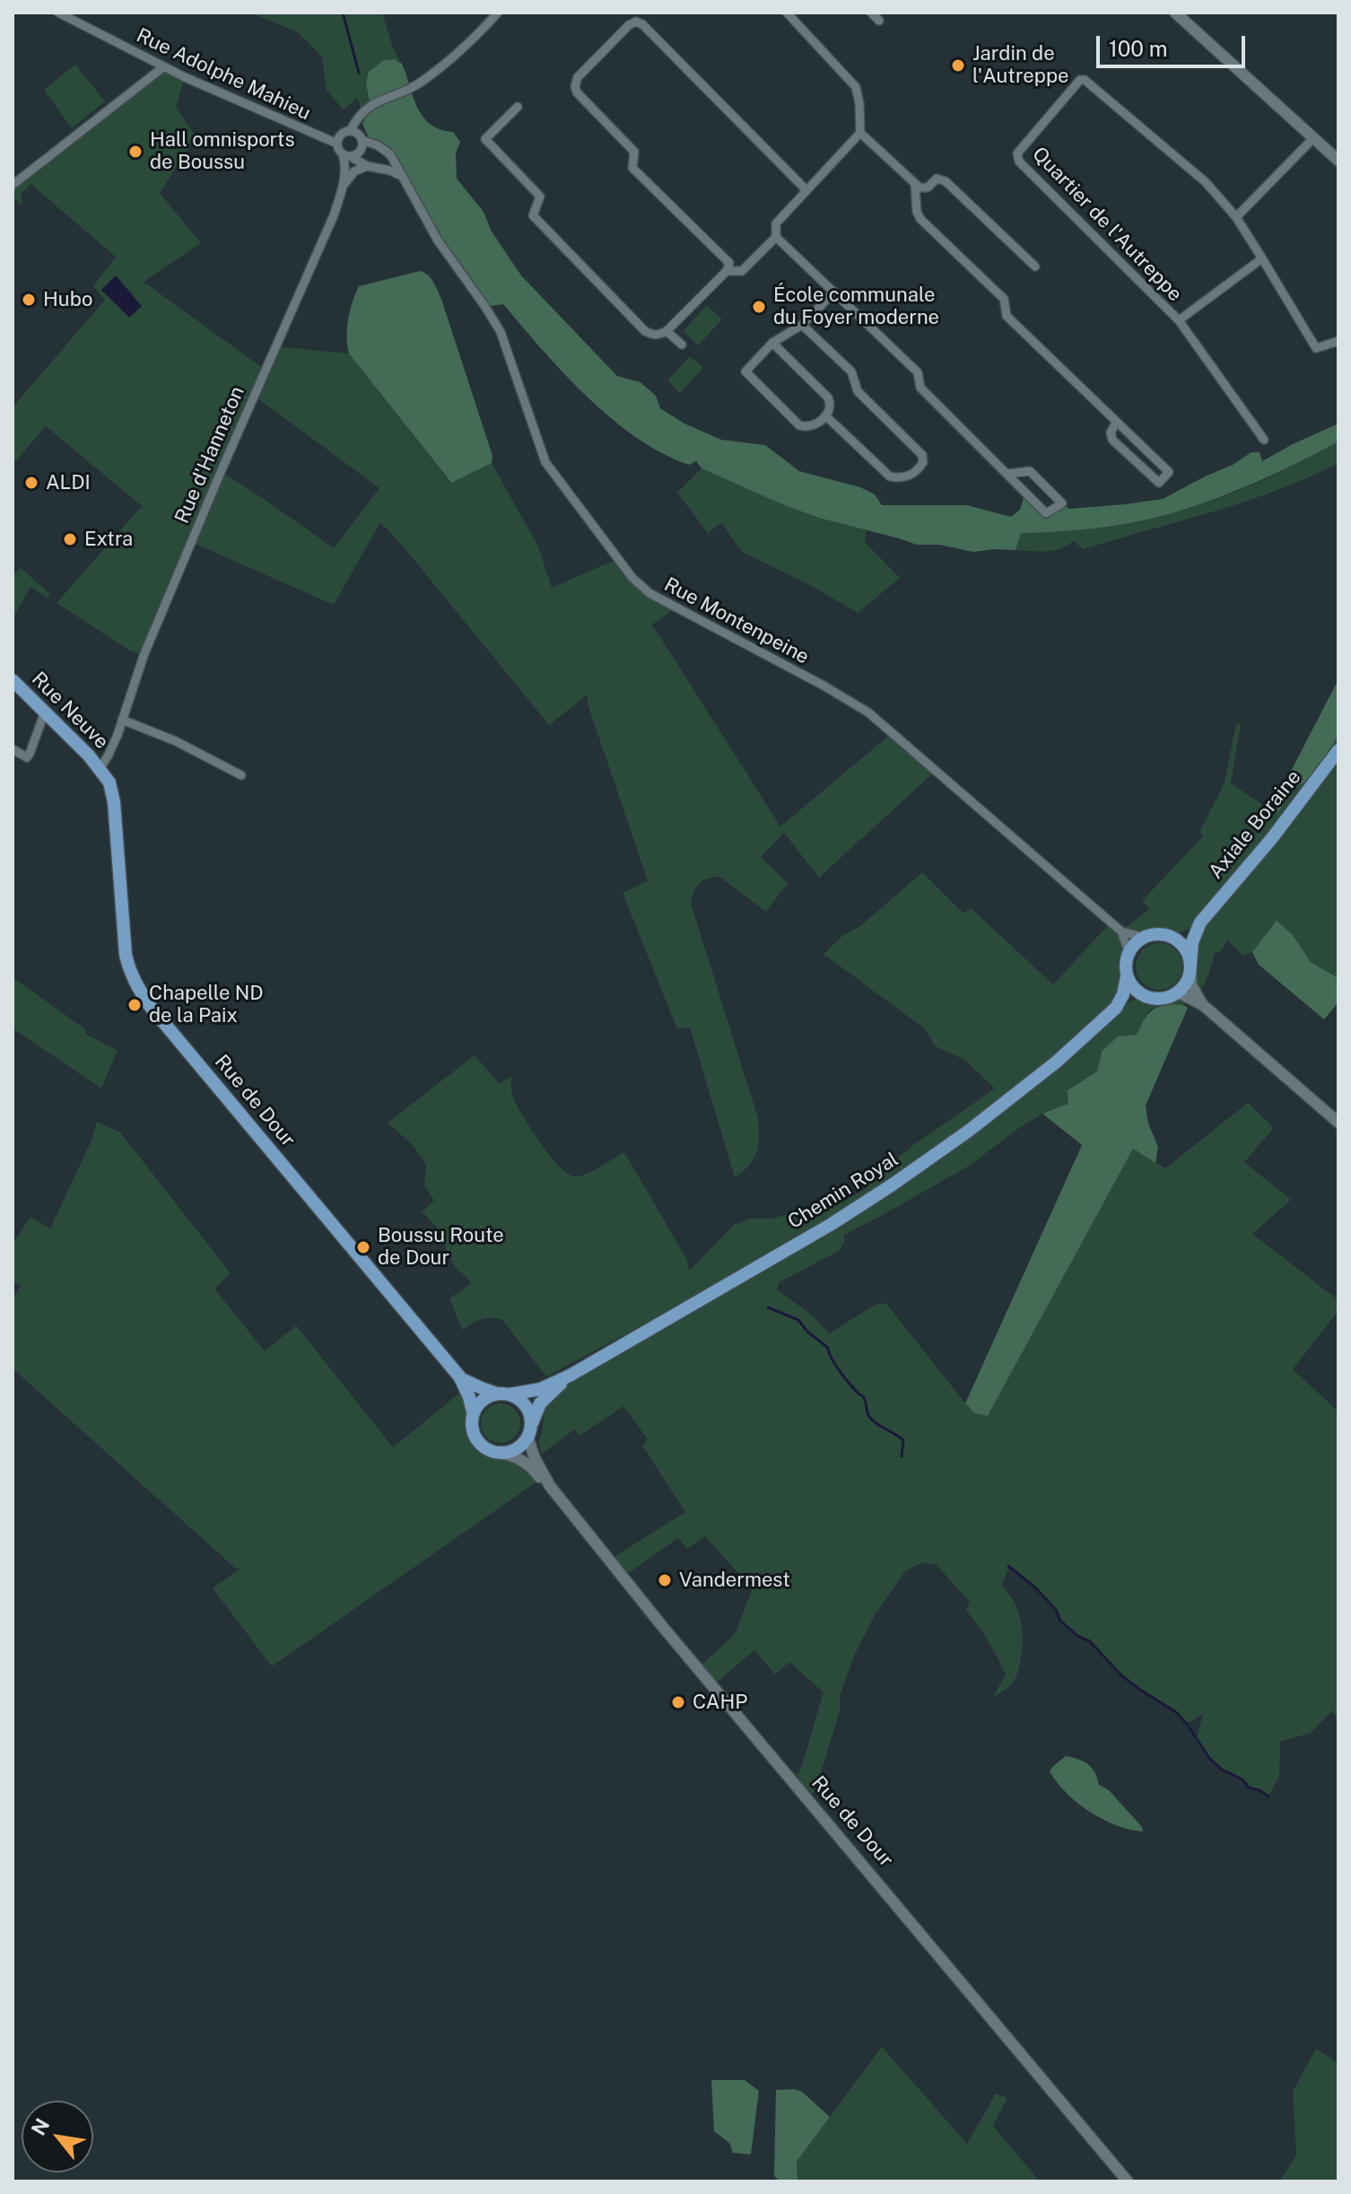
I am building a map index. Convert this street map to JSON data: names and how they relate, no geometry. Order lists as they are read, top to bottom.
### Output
{
  "streets": {
    "main road": [
      "Rue Neuve",
      "Axiale Boraine",
      "Rue de Dour",
      "Chemin Royal"
    ],
    "street": [
      "Rue Adolphe Mahieu",
      "Quartier de l'Autreppe",
      "Rue d'Hanneton",
      "Rue Montenpeine"
    ]
  },
  "crossings": [
    ["Rue Adolphe Mahieu", "Rue d'Hanneton"],
    ["Rue Adolphe Mahieu", "Rue Montenpeine"],
    ["Rue d'Hanneton", "Rue Montenpeine"],
    ["Rue d'Hanneton", "Rue Neuve"],
    ["Rue d'Hanneton", "Rue de Dour"],
    ["Rue Montenpeine", "Axiale Boraine"],
    ["Rue Montenpeine", "Chemin Royal"],
    ["Rue Neuve", "Rue de Dour"],
    ["Axiale Boraine", "Chemin Royal"],
    ["Rue de Dour", "Chemin Royal"]
  ],
  "places": [
    "Jardin de l'Autreppe",
    "Hall omnisports de Boussu",
    "Hubo",
    "École communale du Foyer moderne",
    "ALDI",
    "Extra",
    "Chapelle ND de la Paix",
    "Boussu Route de Dour",
    "Vandermest",
    "CAHP"
  ],
  "scale_bar": "100 m",
  "north": "top left"
}
